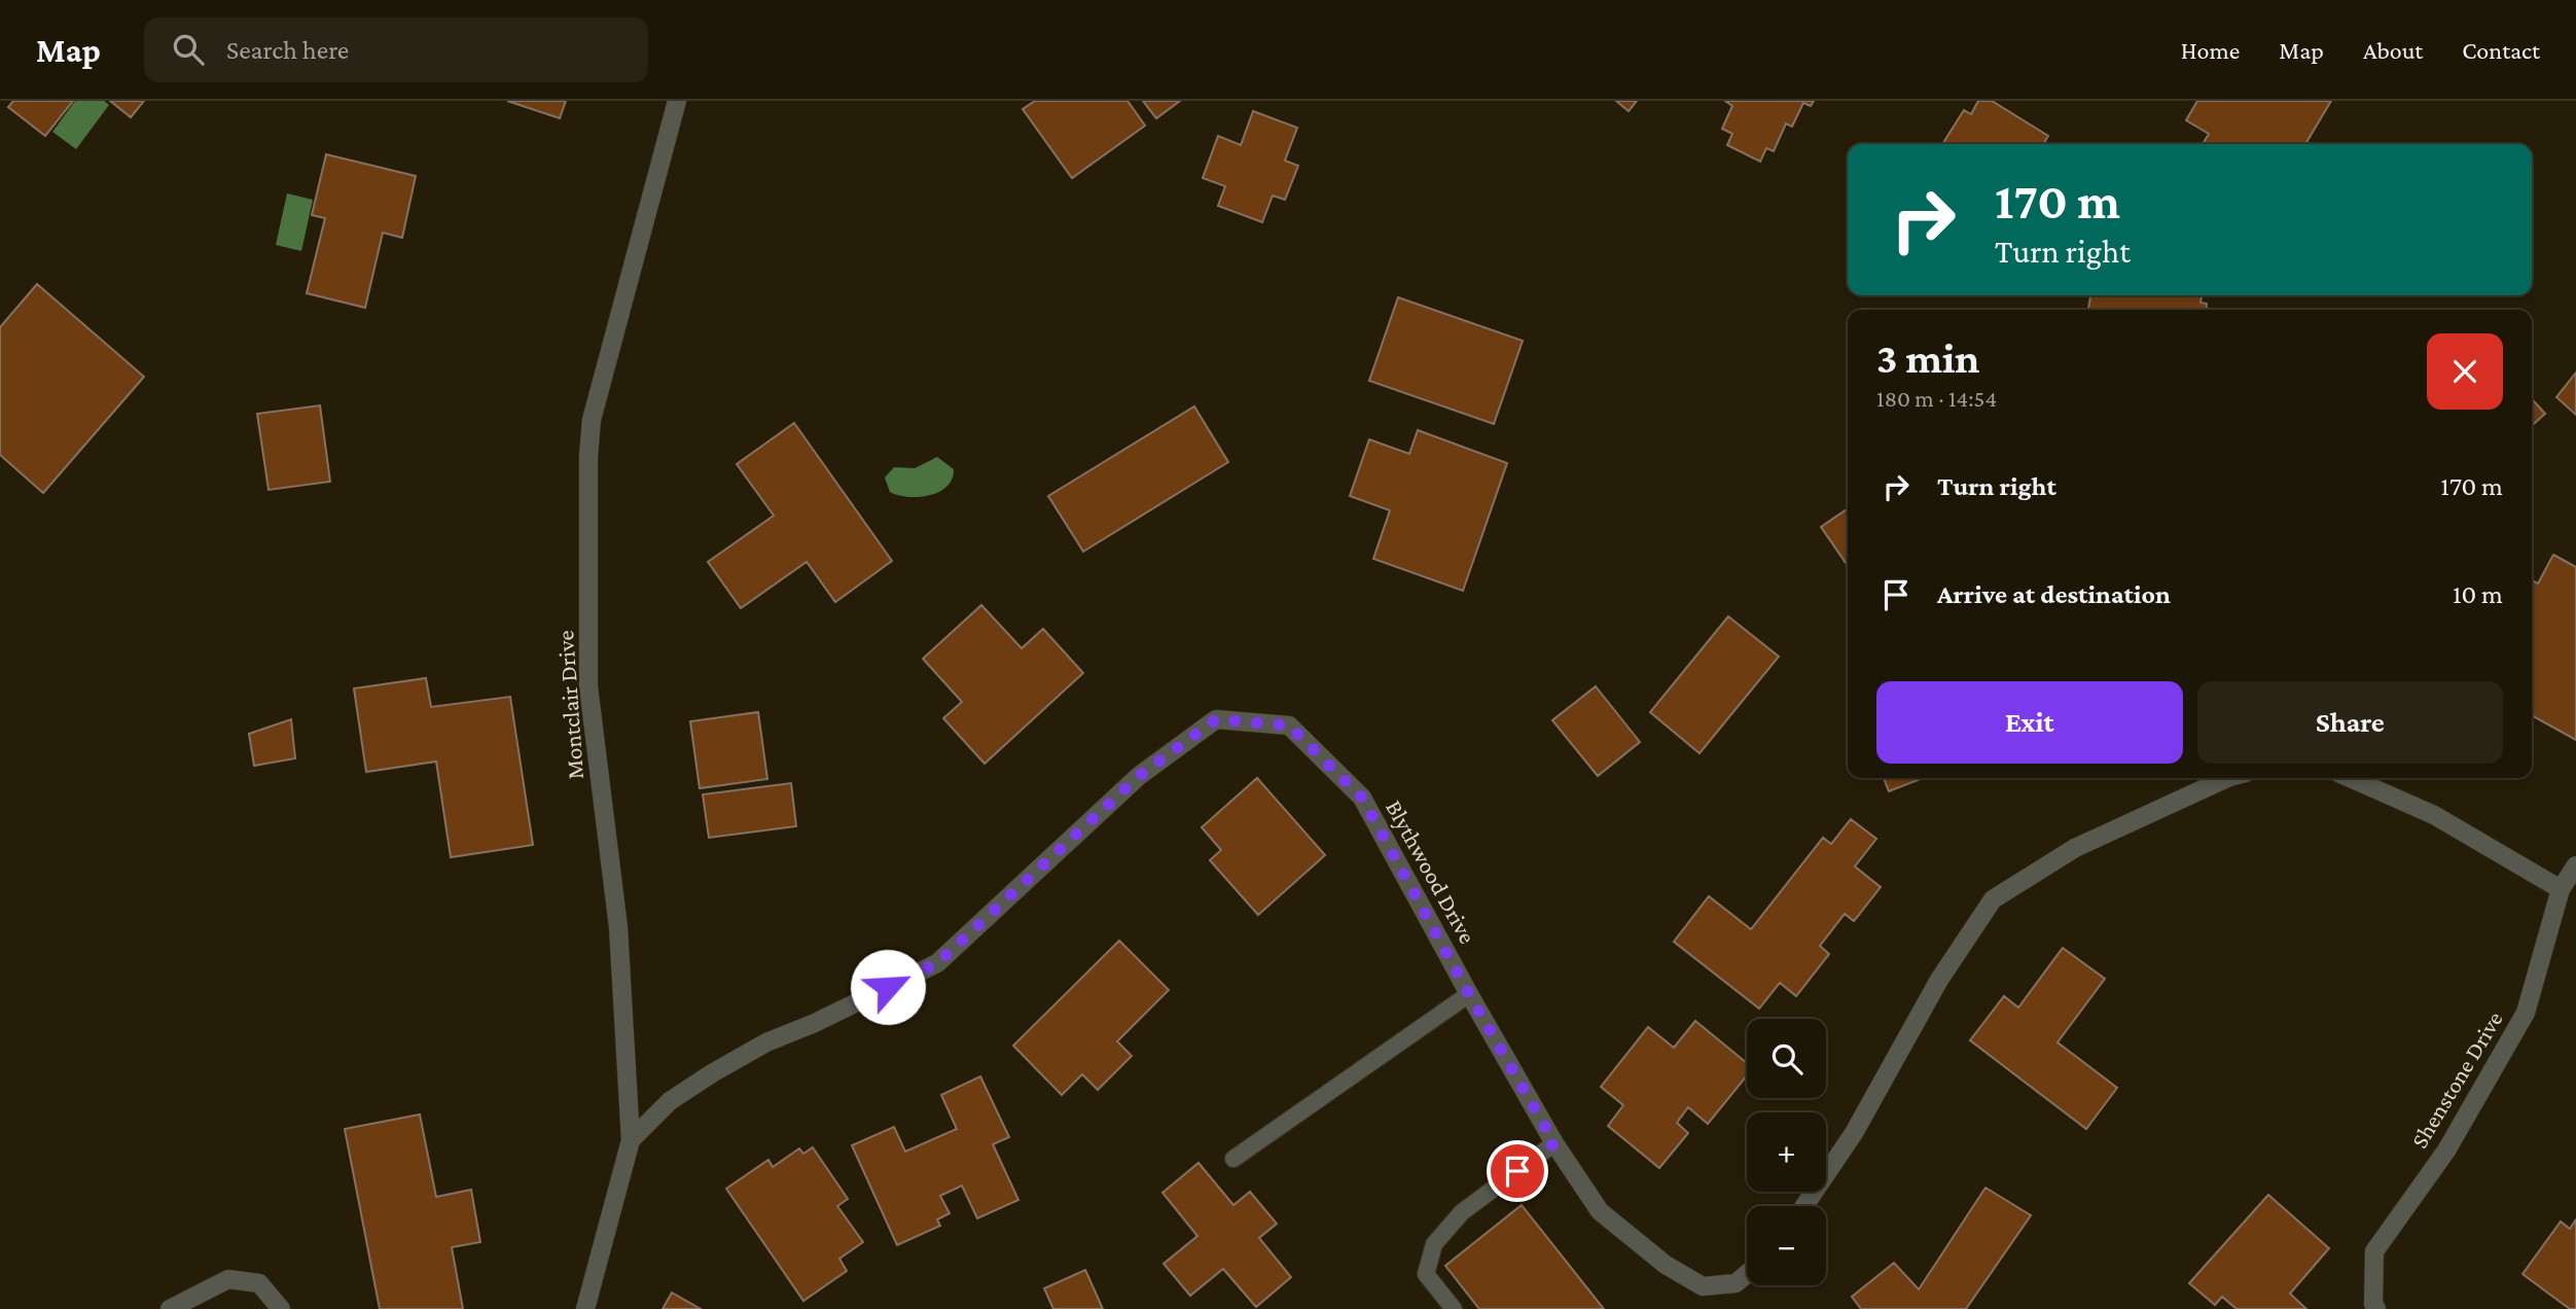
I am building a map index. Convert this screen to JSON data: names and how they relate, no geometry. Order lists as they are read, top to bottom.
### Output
{
  "streets": {
    "street": ["Montclair Drive", "Blythwood Drive", "Shenstone Drive"]
  },
  "crossings": [
    ["Montclair Drive", "Blythwood Drive"]
  ],
  "page": {
    "header": "Map",
    "search": "Search here",
    "nav": [
      "Home",
      "Map",
      "About",
      "Contact"
    ],
    "turn": ["170 m", "Turn right"],
    "heading": ["3 min", "180 m · 14:54"],
    "list": [
      {
        "name": "Turn right",
        "value": "170 m"
      },
      {
        "name": "Arrive at destination",
        "value": "10 m"
      }
    ],
    "buttons": ["Exit", "Share"],
    "map_buttons": ["+", "−"]
  }
}
